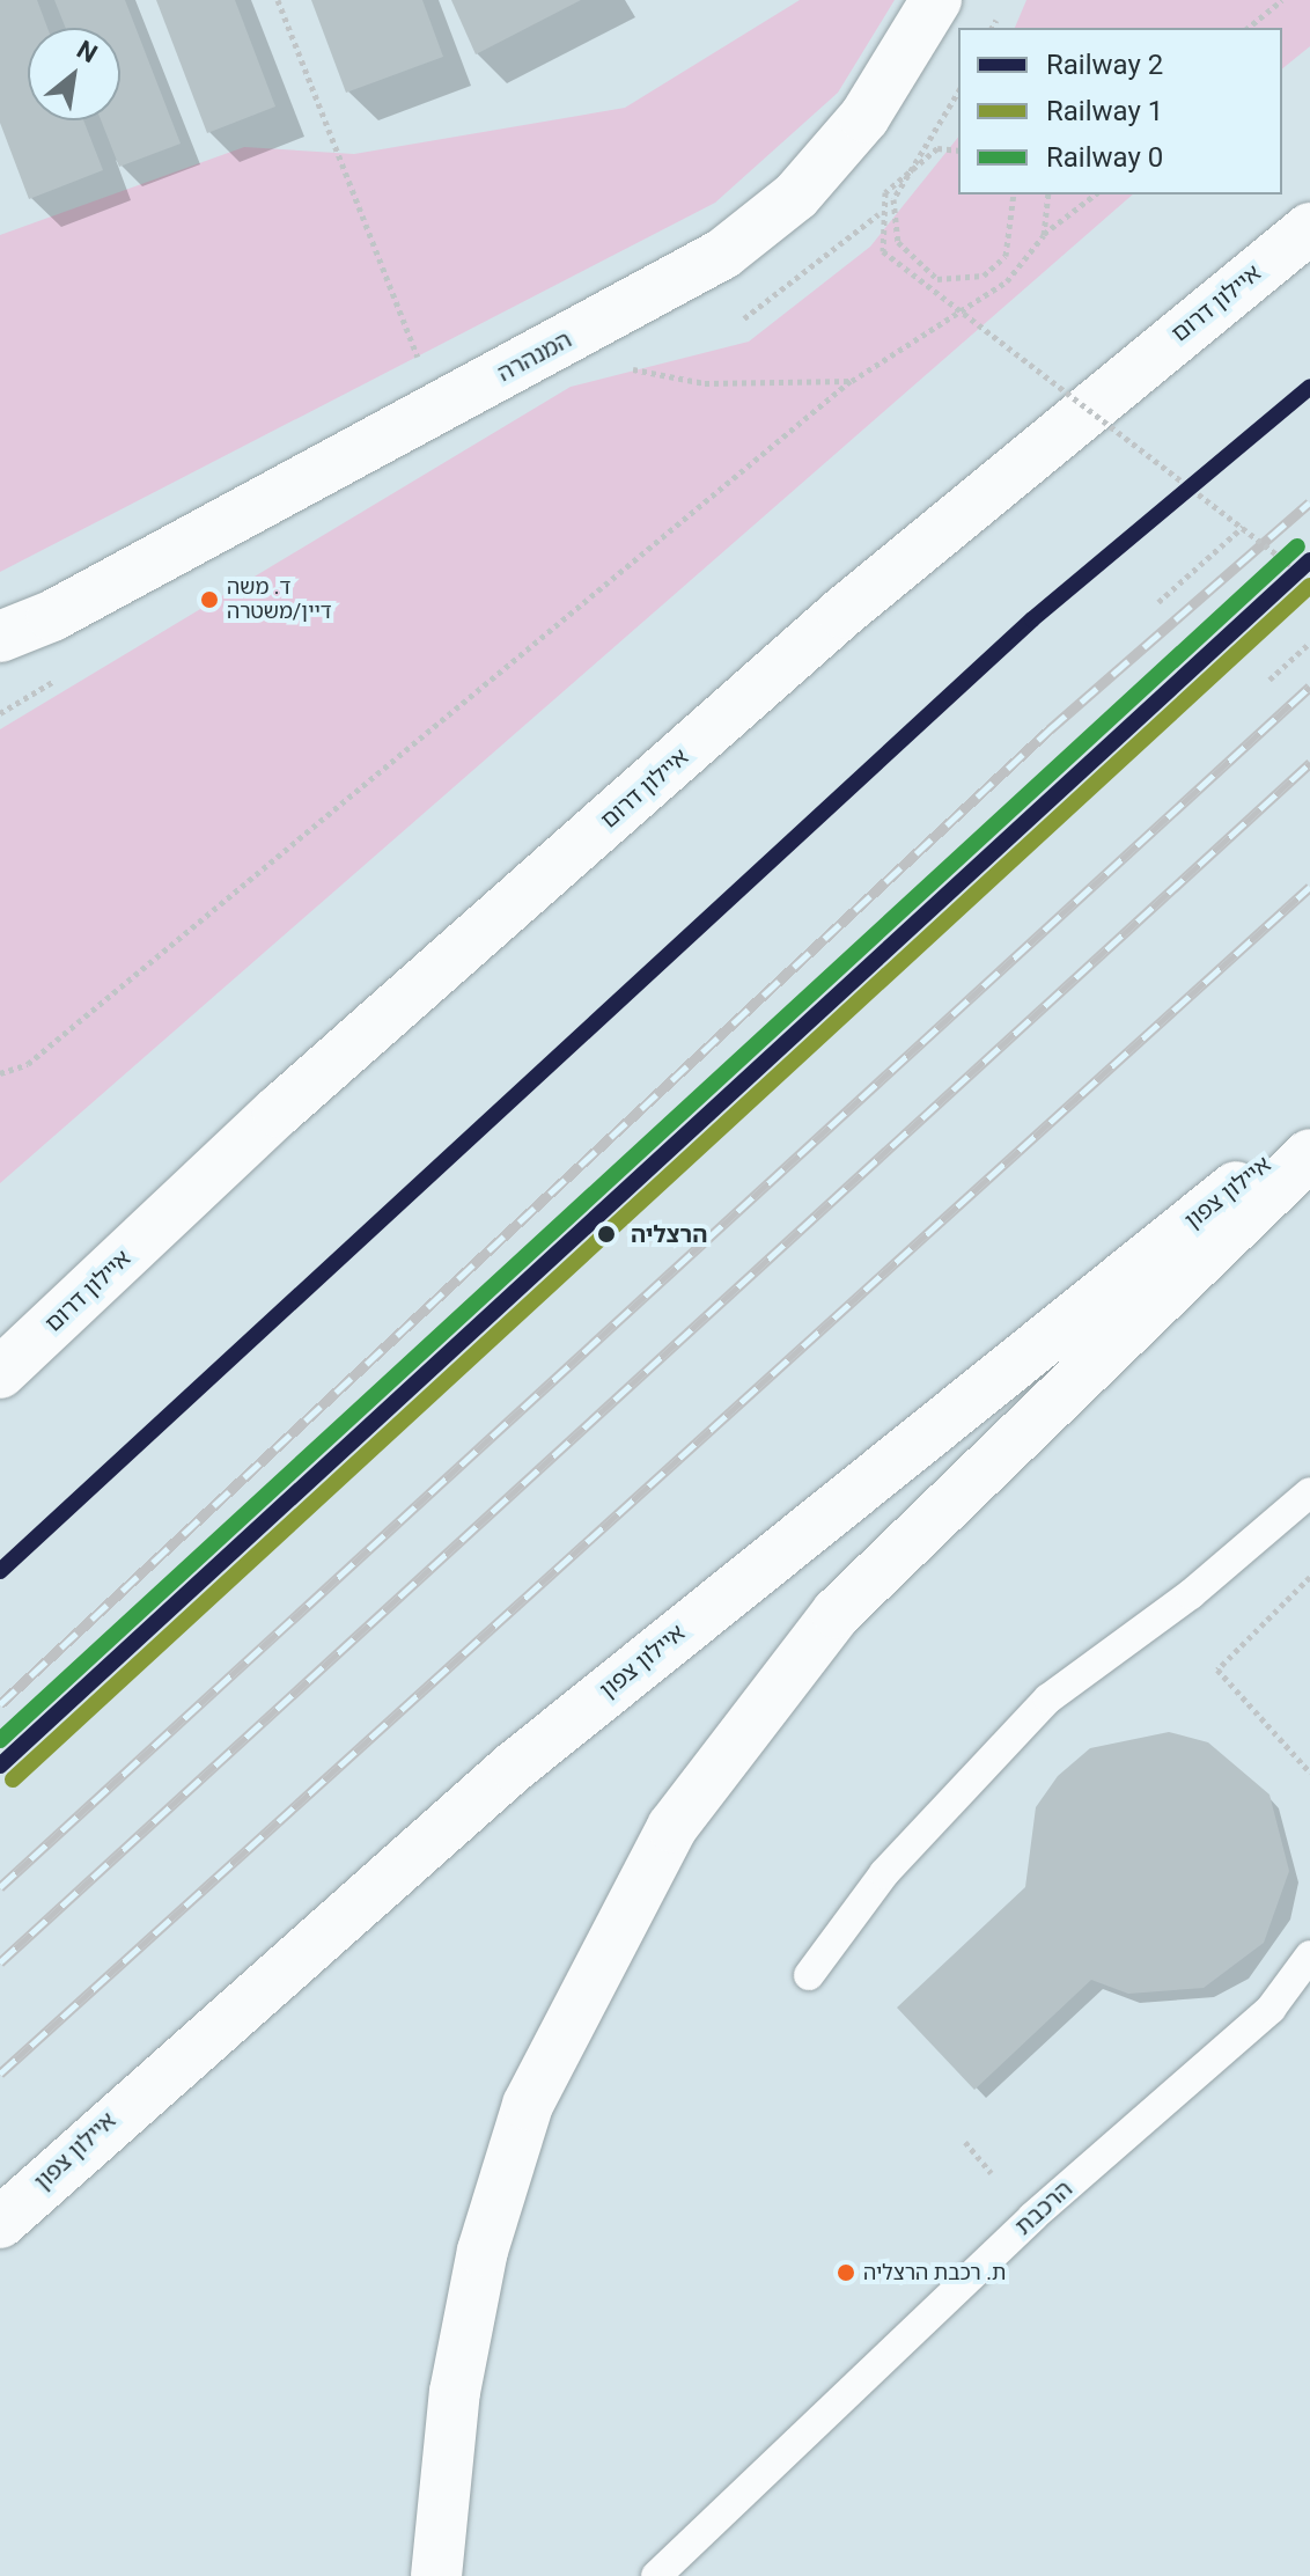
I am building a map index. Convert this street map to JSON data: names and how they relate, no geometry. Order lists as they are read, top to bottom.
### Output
{
  "streets": {
    "main road": ["איילון דרום", "המנהרה", "איילון צפון"],
    "lane": ["הרכבת"]
  },
  "places": ["ד. משה דיין/משטרה", "הרצליה", "ת. רכבת הרצליה"],
  "lines": ["rail line 2", "rail line 0", "rail line 1"],
  "legend": ["Railway 2", "Railway 1", "Railway 0"],
  "north": "top right"
}
